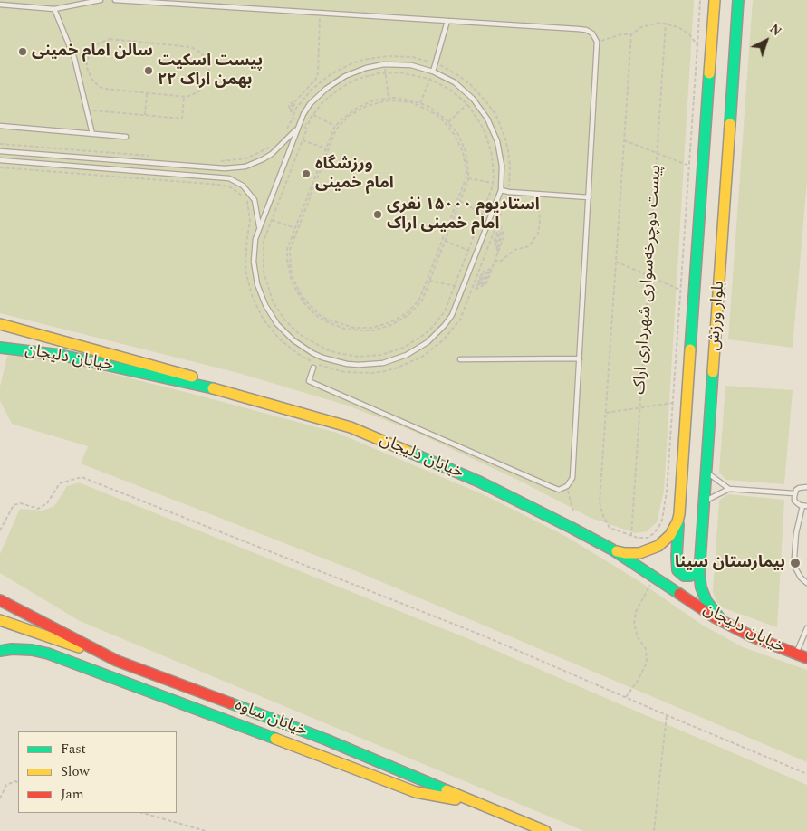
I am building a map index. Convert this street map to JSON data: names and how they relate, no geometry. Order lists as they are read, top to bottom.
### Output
{
  "streets": {
    "main road": ["بلوار ورزش", "خیابان دلیجان", "خیابان ساوه"],
    "path": ["پیست دوچرخه‌سواری شهرداری اراک"]
  },
  "crossings": [
    ["بلوار ورزش", "خیابان دلیجان"]
  ],
  "places": [
    "سالن امام خمینی",
    "پیست اسکیت ۲۲ بهمن اراک",
    "ورزشگاه امام خمینی",
    "استادیوم ۱۵۰۰۰ نفری امام خمینی اراک",
    "بیمارستان سینا"
  ],
  "legend": ["Fast", "Slow", "Jam"],
  "north": "top right"
}
